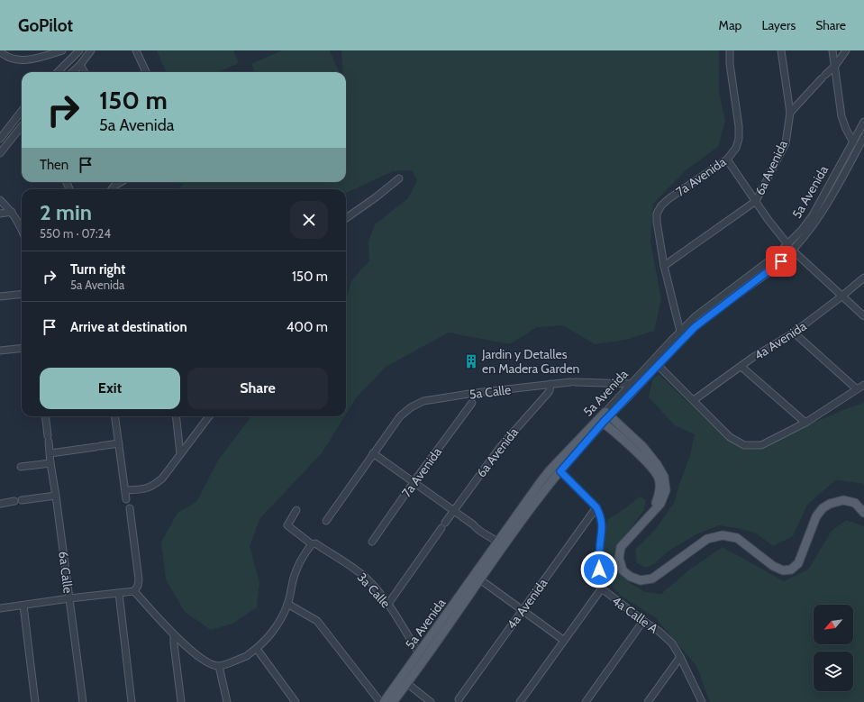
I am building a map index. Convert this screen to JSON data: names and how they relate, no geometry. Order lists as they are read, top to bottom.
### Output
{
  "streets": {
    "main road": ["5a Avenida"],
    "street": [
      "6a Avenida",
      "7a Avenida",
      "4a Avenida",
      "5a Calle",
      "6a Calle",
      "3a Calle",
      "4a Calle A"
    ]
  },
  "crossings": [
    ["6a Avenida", "7a Avenida"],
    ["6a Avenida", "5a Calle"],
    ["6a Avenida", "3a Calle"],
    ["5a Avenida", "5a Calle"],
    ["5a Avenida", "3a Calle"],
    ["5a Avenida", "4a Calle A"],
    ["4a Avenida", "4a Calle A"]
  ],
  "places": {
    "building": ["Jardin y Detalles en Madera Garden"]
  },
  "north": "bottom left",
  "page": {
    "header": "GoPilot",
    "nav": ["Map", "Layers", "Share"],
    "turn": ["150 m", "5a Avenida"],
    "then": "Then",
    "heading": ["2 min", "550 m · 07:24"],
    "list": [
      {
        "name": "Turn right",
        "note": "5a Avenida",
        "value": "150 m"
      },
      {
        "name": "Arrive at destination",
        "value": "400 m"
      }
    ],
    "buttons": ["Exit", "Share"]
  }
}
